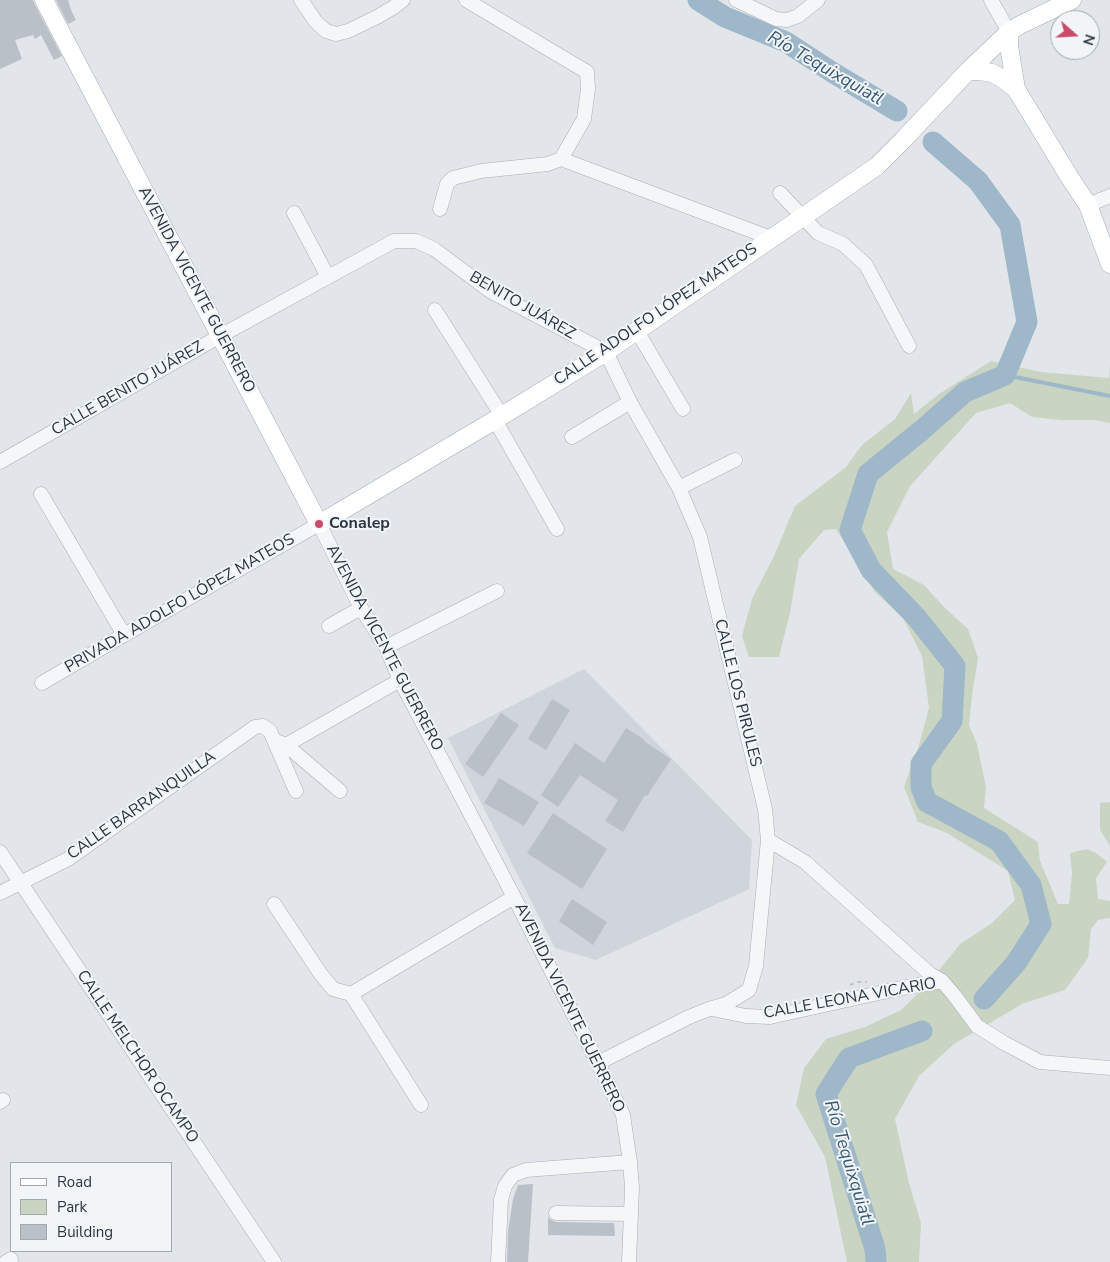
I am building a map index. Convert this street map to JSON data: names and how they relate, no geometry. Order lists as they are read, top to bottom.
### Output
{
  "streets": {
    "main road": ["AVENIDA VICENTE GUERRERO", "CALLE ADOLFO LÓPEZ MATEOS"],
    "street": [
      "BENITO JUÁREZ",
      "CALLE BENITO JUÁREZ",
      "PRIVADA ADOLFO LÓPEZ MATEOS",
      "CALLE LOS PIRULES",
      "CALLE BARRANQUILLA",
      "CALLE LEONA VICARIO",
      "CALLE MELCHOR OCAMPO"
    ]
  },
  "crossings": [
    ["AVENIDA VICENTE GUERRERO", "CALLE ADOLFO LÓPEZ MATEOS"],
    ["AVENIDA VICENTE GUERRERO", "CALLE BENITO JUÁREZ"],
    ["AVENIDA VICENTE GUERRERO", "PRIVADA ADOLFO LÓPEZ MATEOS"],
    ["AVENIDA VICENTE GUERRERO", "CALLE LOS PIRULES"],
    ["BENITO JUÁREZ", "CALLE ADOLFO LÓPEZ MATEOS"],
    ["BENITO JUÁREZ", "CALLE BENITO JUÁREZ"],
    ["BENITO JUÁREZ", "CALLE LOS PIRULES"],
    ["CALLE ADOLFO LÓPEZ MATEOS", "PRIVADA ADOLFO LÓPEZ MATEOS"],
    ["CALLE ADOLFO LÓPEZ MATEOS", "CALLE LOS PIRULES"],
    ["CALLE LOS PIRULES", "CALLE LEONA VICARIO"],
    ["CALLE BARRANQUILLA", "CALLE MELCHOR OCAMPO"]
  ],
  "water": ["Río Tequixquiatl"],
  "places": ["Conalep"],
  "legend": ["Road", "Park", "Building"],
  "north": "right"
}
